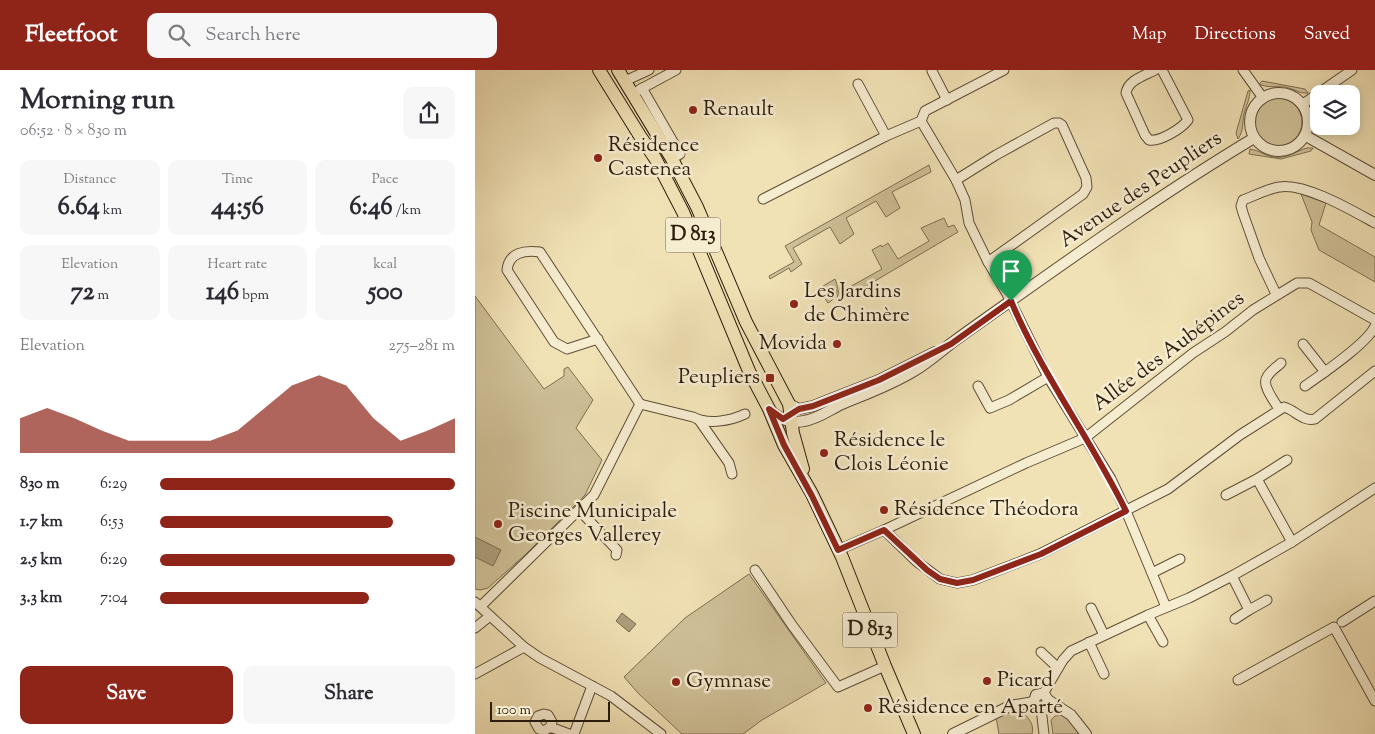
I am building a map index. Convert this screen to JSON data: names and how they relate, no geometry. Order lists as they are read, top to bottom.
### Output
{
  "streets": {
    "main road": ["D 813"],
    "street": ["Avenue des Peupliers", "Allée des Aubépines"]
  },
  "crossings": [
    ["Avenue des Peupliers", "D 813"],
    ["D 813", "Allée des Aubépines"]
  ],
  "places": {
    "other": [
      "Renault",
      "Résidence Castenea",
      "Les Jardins de Chimère",
      "Movida",
      "Résidence le Clois Léonie",
      "Résidence Théodora",
      "Piscine Municipale Georges Vallerey",
      "Picard",
      "Gymnase",
      "Résidence en Aparté"
    ],
    "transit": ["Peupliers"]
  },
  "scale_bar": "100 m",
  "page": {
    "header": "Fleetfoot",
    "search": "Search here",
    "nav": ["Map", "Directions", "Saved"],
    "heading": ["Morning run", "06:52 · 8 × 830 m"],
    "stats": [
      ["Distance", "6.64 km"],
      ["Time", "44:56"],
      ["Pace", "6:46 /km"],
      ["Elevation", "72 m"],
      ["Heart rate", "146 bpm"],
      ["kcal", "500"]
    ],
    "chart": ["Elevation", "275–281 m"],
    "list": [
      {
        "name": "830 m",
        "note": "6:29"
      },
      {
        "name": "1.7 km",
        "note": "6:53"
      },
      {
        "name": "2.5 km",
        "note": "6:29"
      },
      {
        "name": "3.3 km",
        "note": "7:04"
      }
    ],
    "buttons": ["Save", "Share"],
    "scale": "100 m"
  }
}
